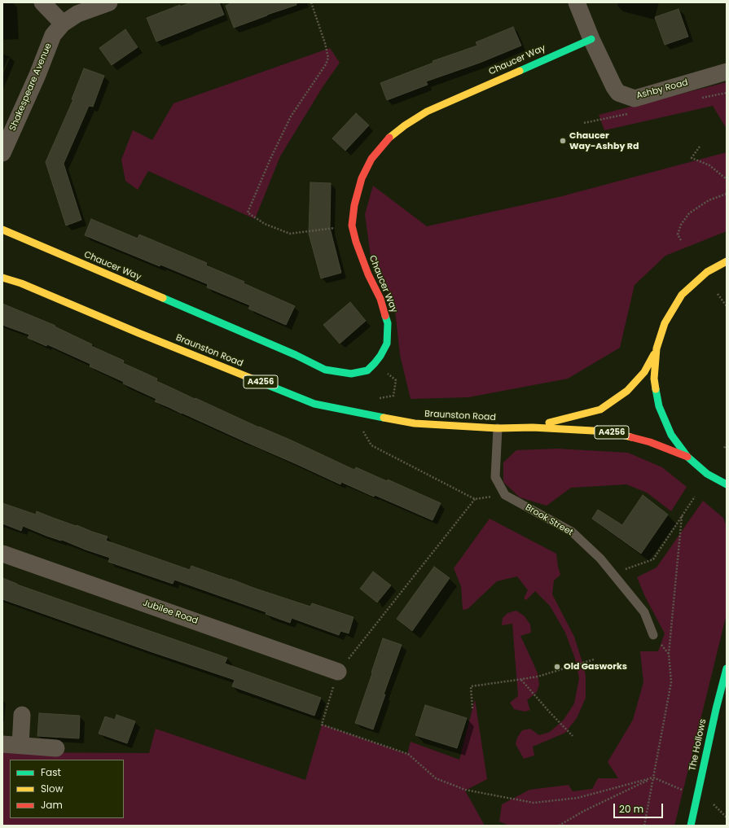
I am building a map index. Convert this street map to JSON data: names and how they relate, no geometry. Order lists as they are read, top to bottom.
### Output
{
  "streets": {
    "main road": [
      "Chaucer Way",
      "Braunston Road",
      "A4256",
      "The Hollows"
    ],
    "street": ["Shakespeare Avenue", "Ashby Road", "Jubilee Road"],
    "lane": ["Brook Street"]
  },
  "crossings": [
    ["Chaucer Way", "Ashby Road"],
    ["Braunston Road", "Brook Street"]
  ],
  "places": ["Chaucer Way-Ashby Rd", "Old Gasworks"],
  "legend": ["Fast", "Slow", "Jam"],
  "scale_bar": "20 m"
}
